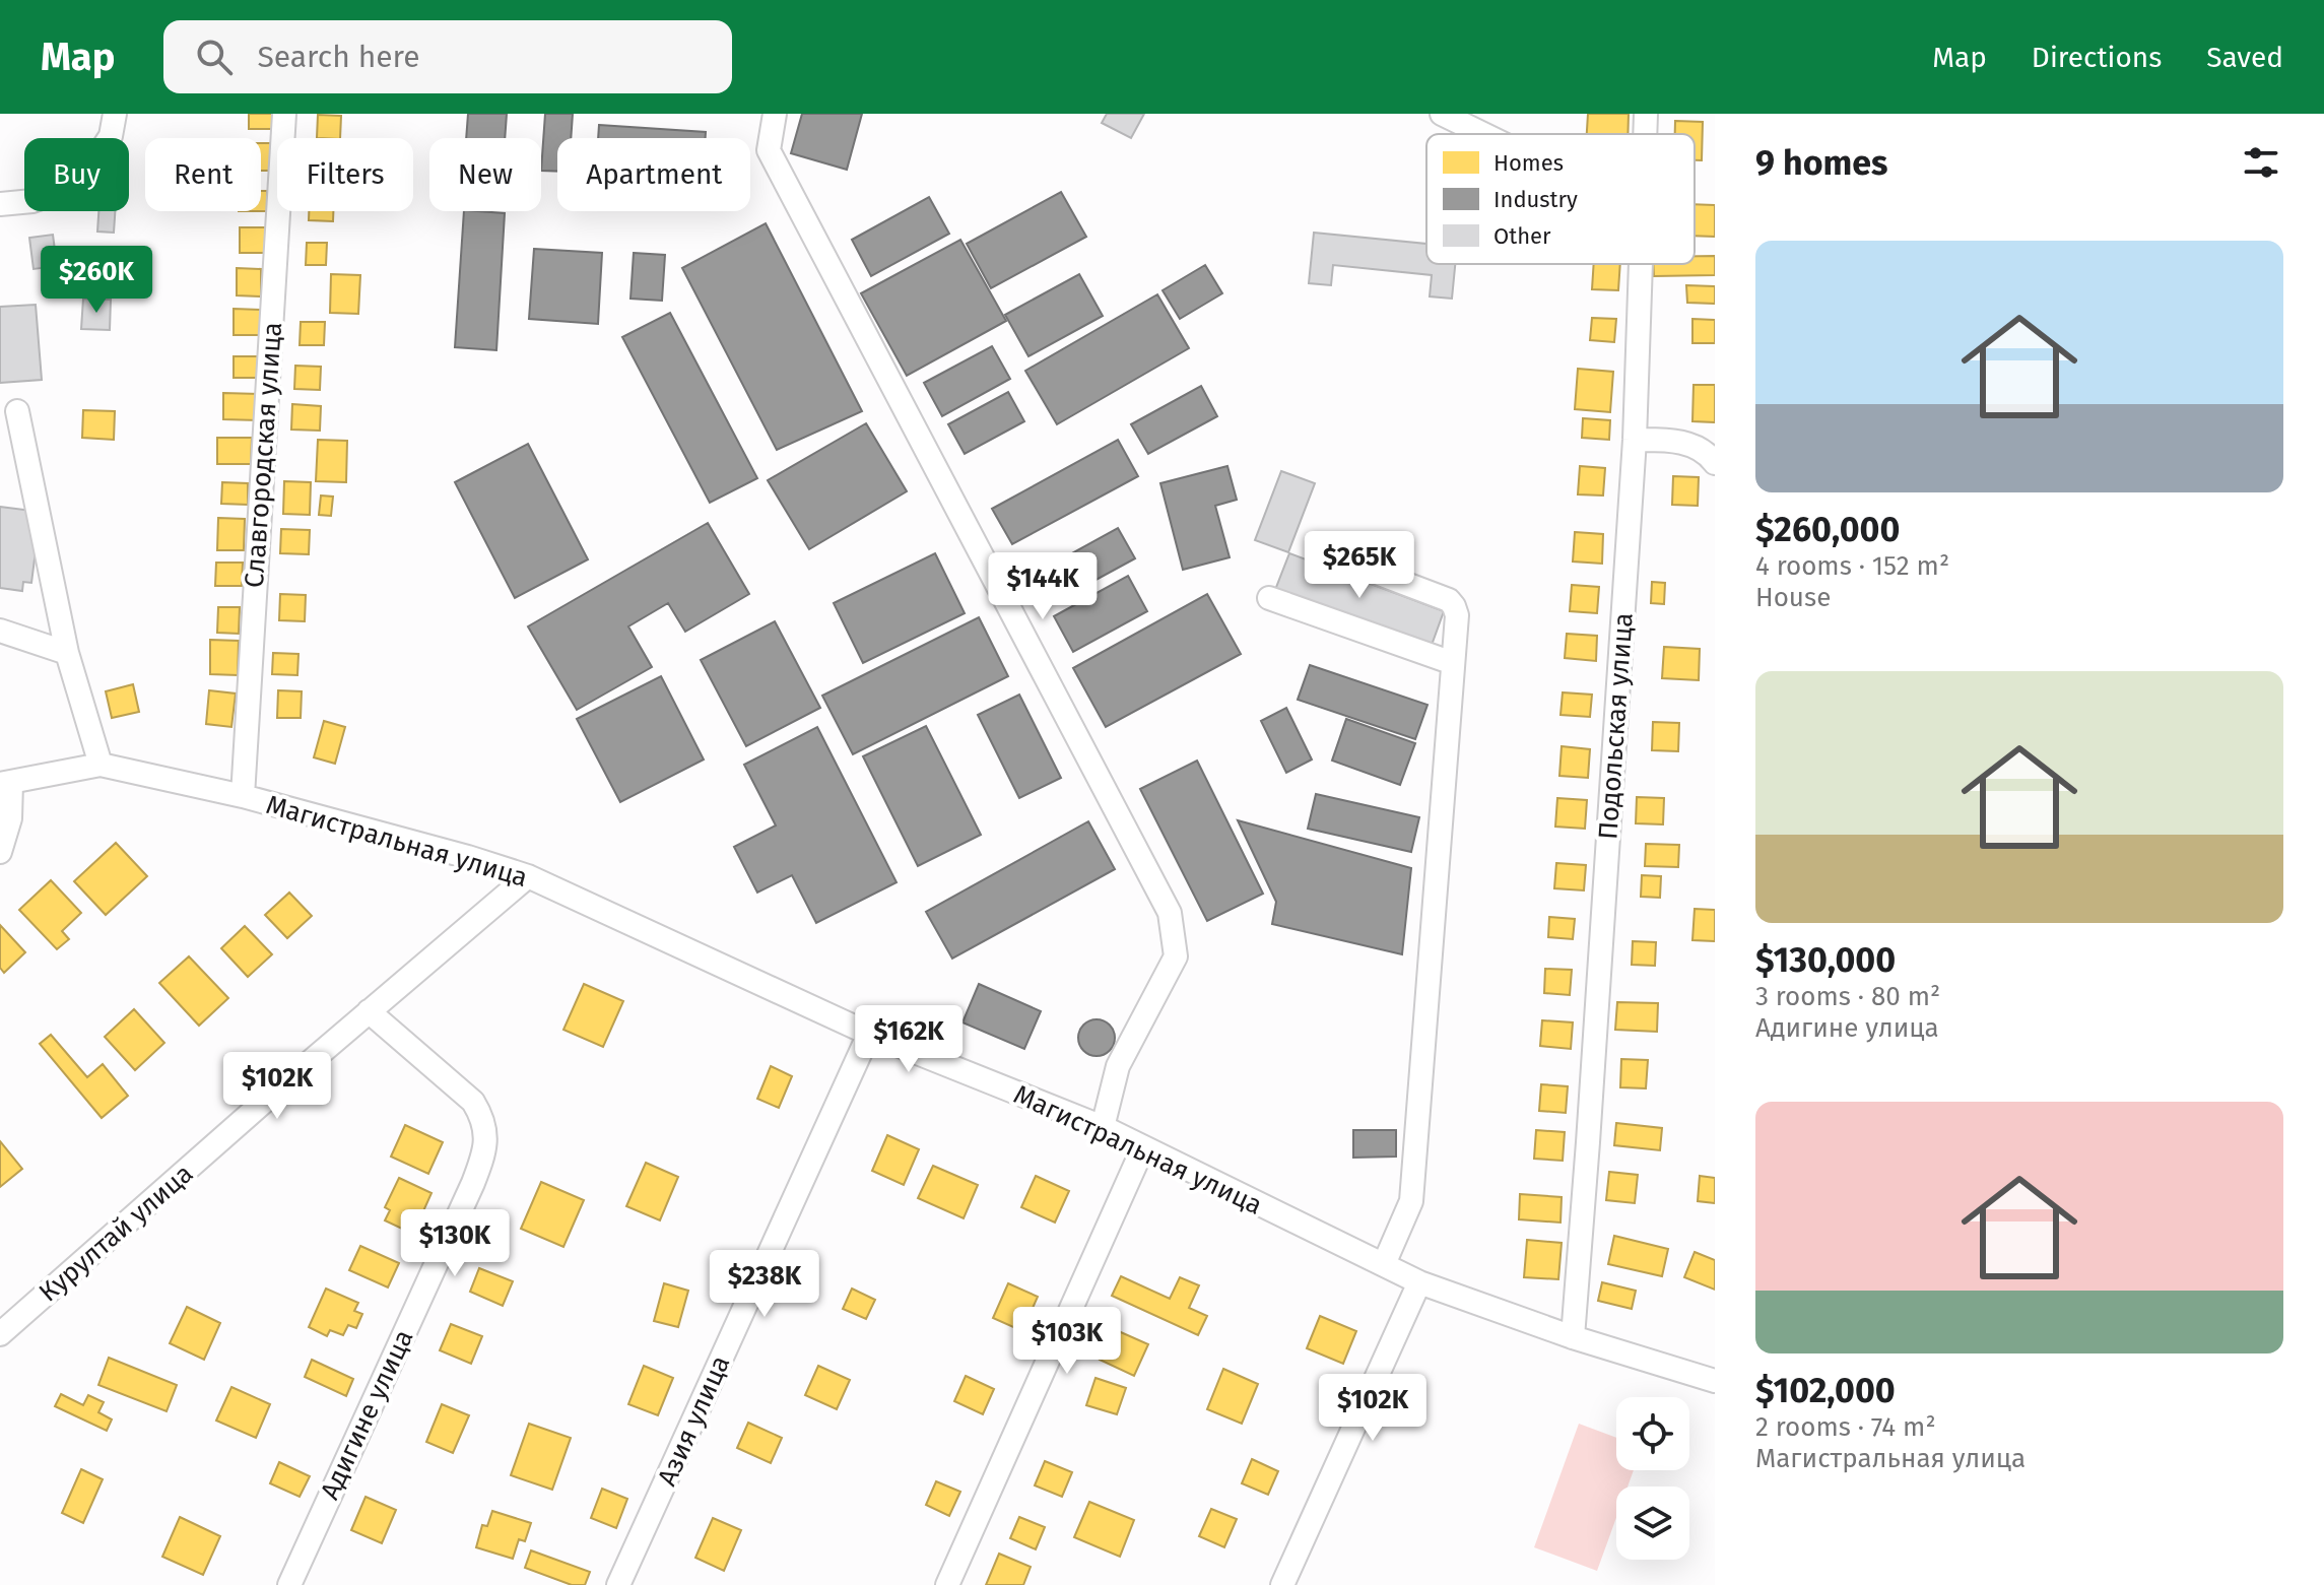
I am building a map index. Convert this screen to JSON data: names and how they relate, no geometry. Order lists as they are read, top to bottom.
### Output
{
  "streets": {
    "street": [
      "Славгородская улица",
      "Подольская улица",
      "Магистральная улица",
      "Курултай улица",
      "Адигине улица",
      "Азия улица"
    ]
  },
  "crossings": [
    ["Славгородская улица", "Магистральная улица"],
    ["Подольская улица", "Магистральная улица"],
    ["Магистральная улица", "Курултай улица"],
    ["Магистральная улица", "Азия улица"],
    ["Курултай улица", "Адигине улица"]
  ],
  "legend": ["Homes", "Industry", "Other"],
  "page": {
    "header": "Map",
    "search": "Search here",
    "nav": ["Map", "Directions", "Saved"],
    "heading": "9 homes",
    "chip": [
      "Buy",
      "Rent",
      "Filters",
      "New",
      "Apartment"
    ],
    "list": [
      {
        "name": "$260,000",
        "note": "4 rooms · 152 m² · House"
      },
      {
        "name": "$130,000",
        "note": "3 rooms · 80 m² · Адигине улица"
      },
      {
        "name": "$102,000",
        "note": "2 rooms · 74 m² · Магистральная улица"
      }
    ],
    "price": [
      "$260K",
      "$265K",
      "$144K",
      "$162K",
      "$102K",
      "$130K",
      "$238K",
      "$103K",
      "$102K"
    ]
  }
}
